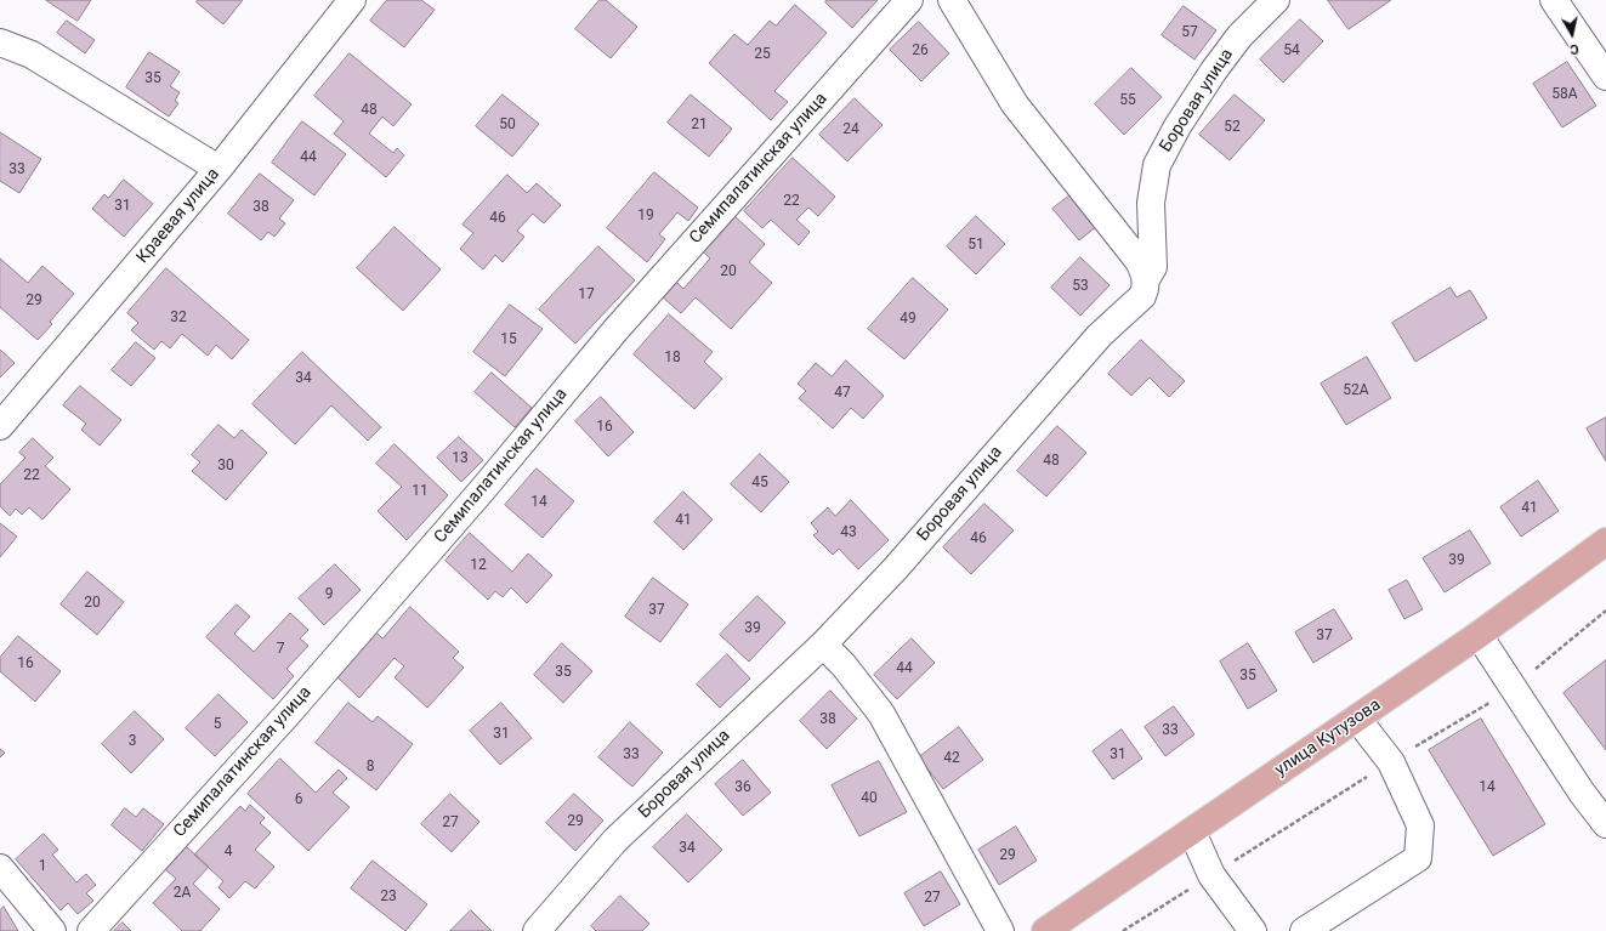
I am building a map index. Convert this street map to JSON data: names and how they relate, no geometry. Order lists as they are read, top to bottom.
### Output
{
  "streets": {
    "main road": ["улица Кутузова"],
    "street": ["Боровая улица", "Семипалатинская улица", "Краевая улица"]
  },
  "house_numbers": [
    "57",
    "26",
    "54",
    "25",
    "35",
    "58А",
    "55",
    "48",
    "50",
    "21",
    "52",
    "24",
    "44",
    "33",
    "22",
    "31",
    "38",
    "19",
    "46",
    "51",
    "20",
    "53",
    "17",
    "29",
    "32",
    "49",
    "15",
    "18",
    "34",
    "52А",
    "47",
    "16",
    "13",
    "48",
    "30",
    "22",
    "45",
    "11",
    "14",
    "41",
    "41",
    "43",
    "46",
    "39",
    "12",
    "9",
    "20",
    "37",
    "39",
    "37",
    "7",
    "16",
    "44",
    "35",
    "35",
    "38",
    "5",
    "33",
    "31",
    "3",
    "33",
    "31",
    "42",
    "8",
    "36",
    "14",
    "40",
    "6",
    "29",
    "27",
    "34",
    "4",
    "29",
    "1",
    "2А",
    "23",
    "27"
  ],
  "north": "bottom"
}
